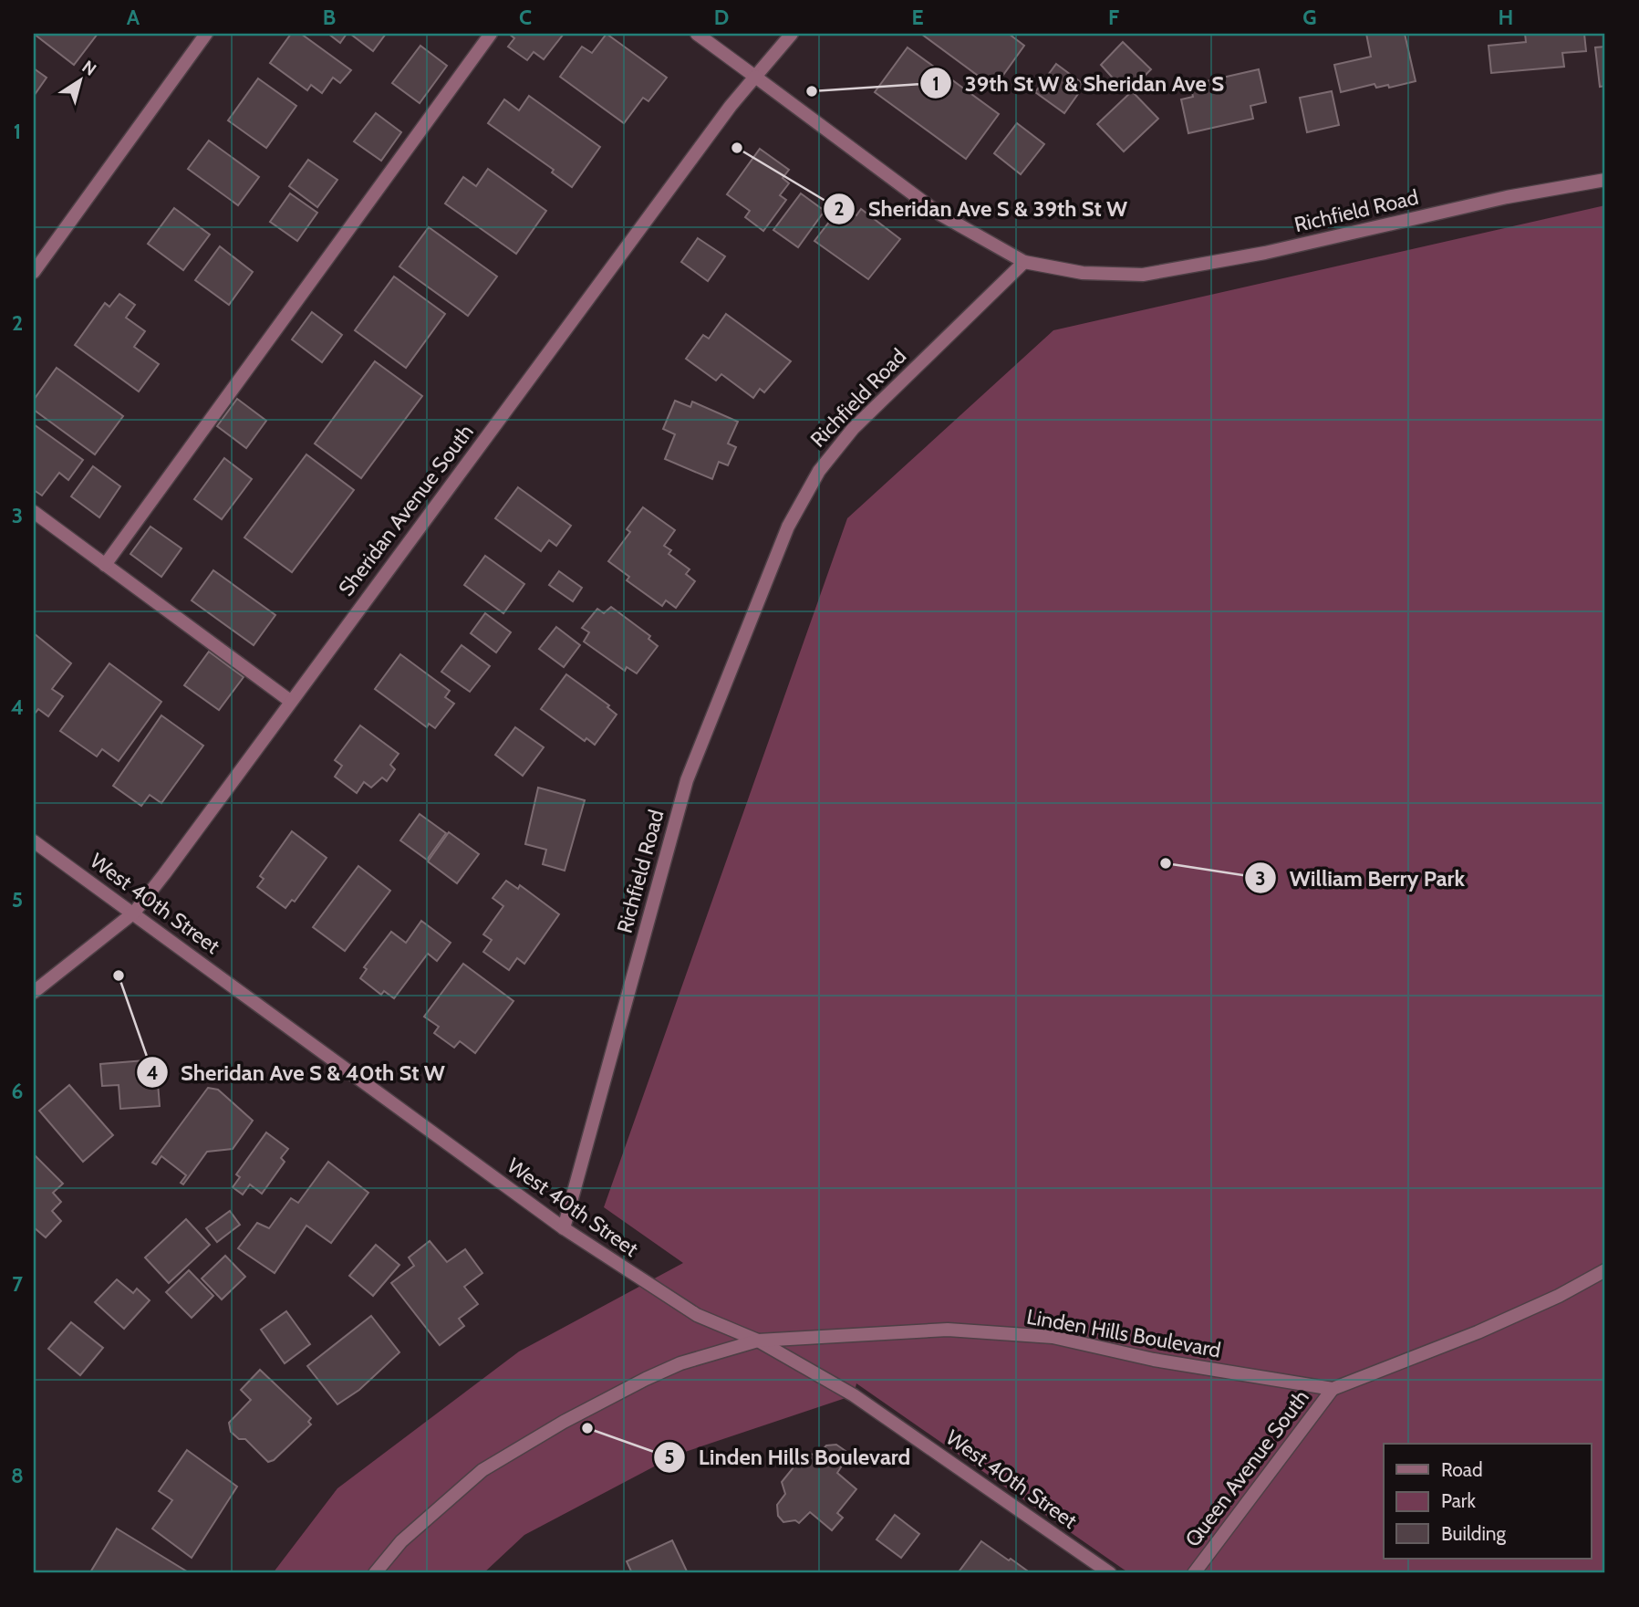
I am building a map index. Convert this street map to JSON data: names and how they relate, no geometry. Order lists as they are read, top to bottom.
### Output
{
  "streets": {
    "street": [
      "Richfield Road",
      "Sheridan Avenue South",
      "West 40th Street",
      "Linden Hills Boulevard",
      "Queen Avenue South"
    ]
  },
  "crossings": [
    ["Richfield Road", "West 40th Street"],
    ["Sheridan Avenue South", "West 40th Street"],
    ["West 40th Street", "Linden Hills Boulevard"],
    ["Linden Hills Boulevard", "Queen Avenue South"]
  ],
  "places": [
    "39th St W & Sheridan Ave S",
    "Sheridan Ave S & 39th St W",
    "William Berry Park",
    "Sheridan Ave S & 40th St W",
    "Linden Hills Boulevard"
  ],
  "legend": ["Road", "Park", "Building"],
  "north": "top right",
  "grid": {
    "columns": [
      "A",
      "B",
      "C",
      "D",
      "E",
      "F",
      "G",
      "H"
    ],
    "rows": [
      "1",
      "2",
      "3",
      "4",
      "5",
      "6",
      "7",
      "8"
    ]
  }
}
